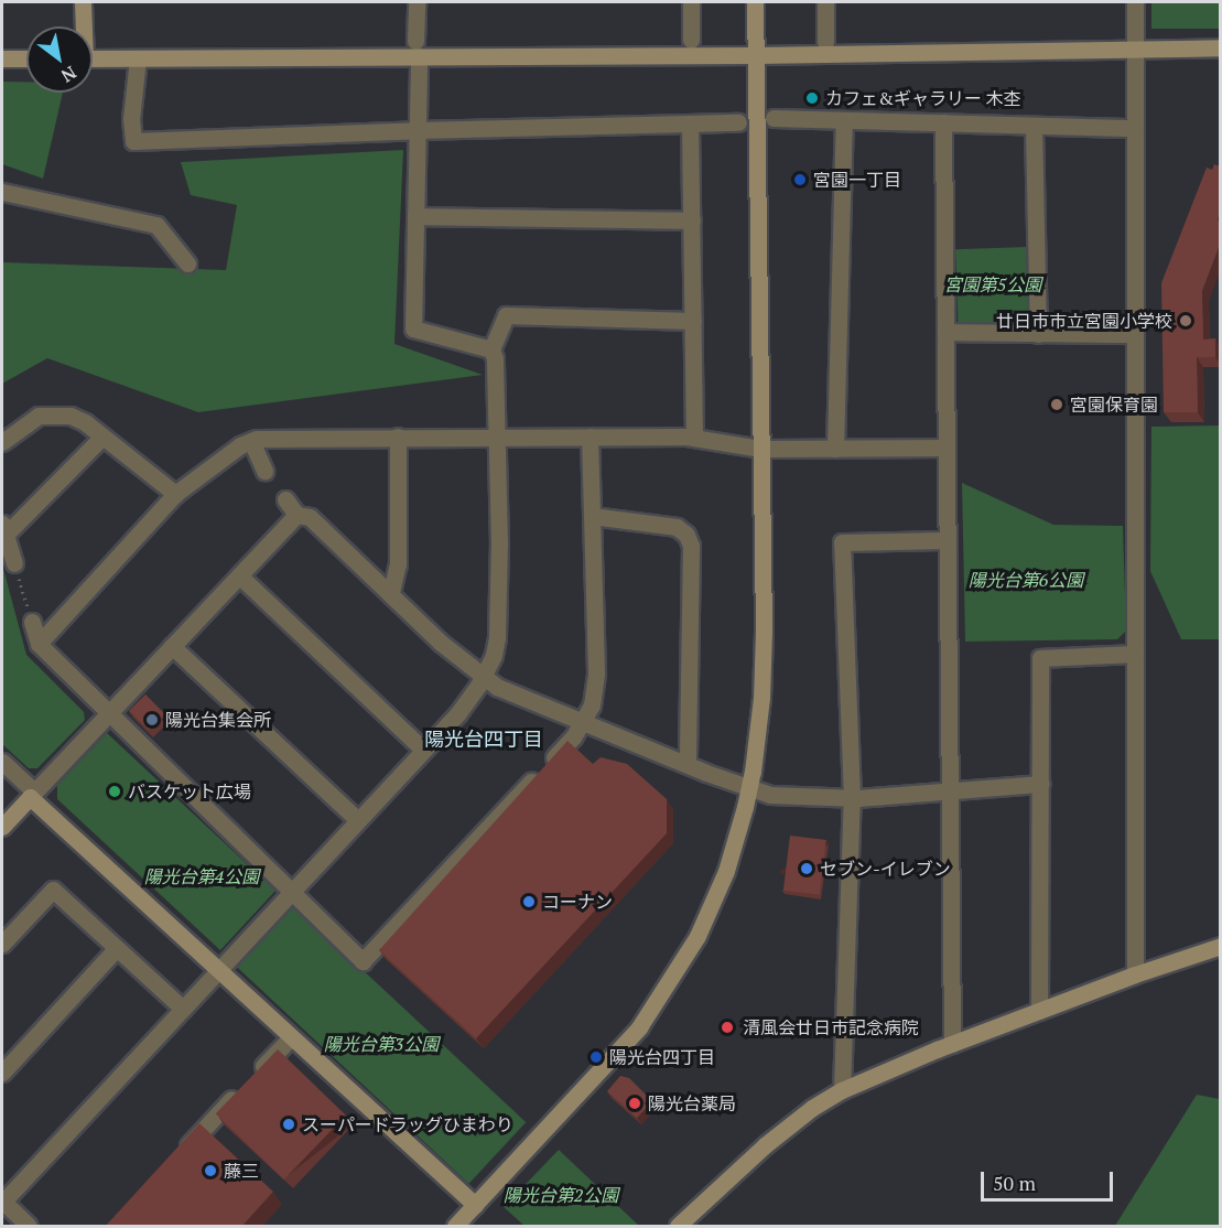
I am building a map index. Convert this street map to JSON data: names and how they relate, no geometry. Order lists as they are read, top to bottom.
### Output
{
  "districts": ["陽光台四丁目"],
  "parks": [
    "宮園第5公園",
    "陽光台第6公園",
    "陽光台第4公園",
    "陽光台第3公園",
    "陽光台第2公園"
  ],
  "places": [
    "カフェ&ギャラリー 木杢",
    "宮園一丁目",
    "廿日市市立宮園小学校",
    "宮園保育園",
    "陽光台集会所",
    "バスケット広場",
    "セブン-イレブン",
    "コーナン",
    "清風会廿日市記念病院",
    "陽光台四丁目",
    "陽光台薬局",
    "スーパードラッグひまわり",
    "藤三"
  ],
  "scale_bar": "50 m",
  "north": "bottom right"
}
